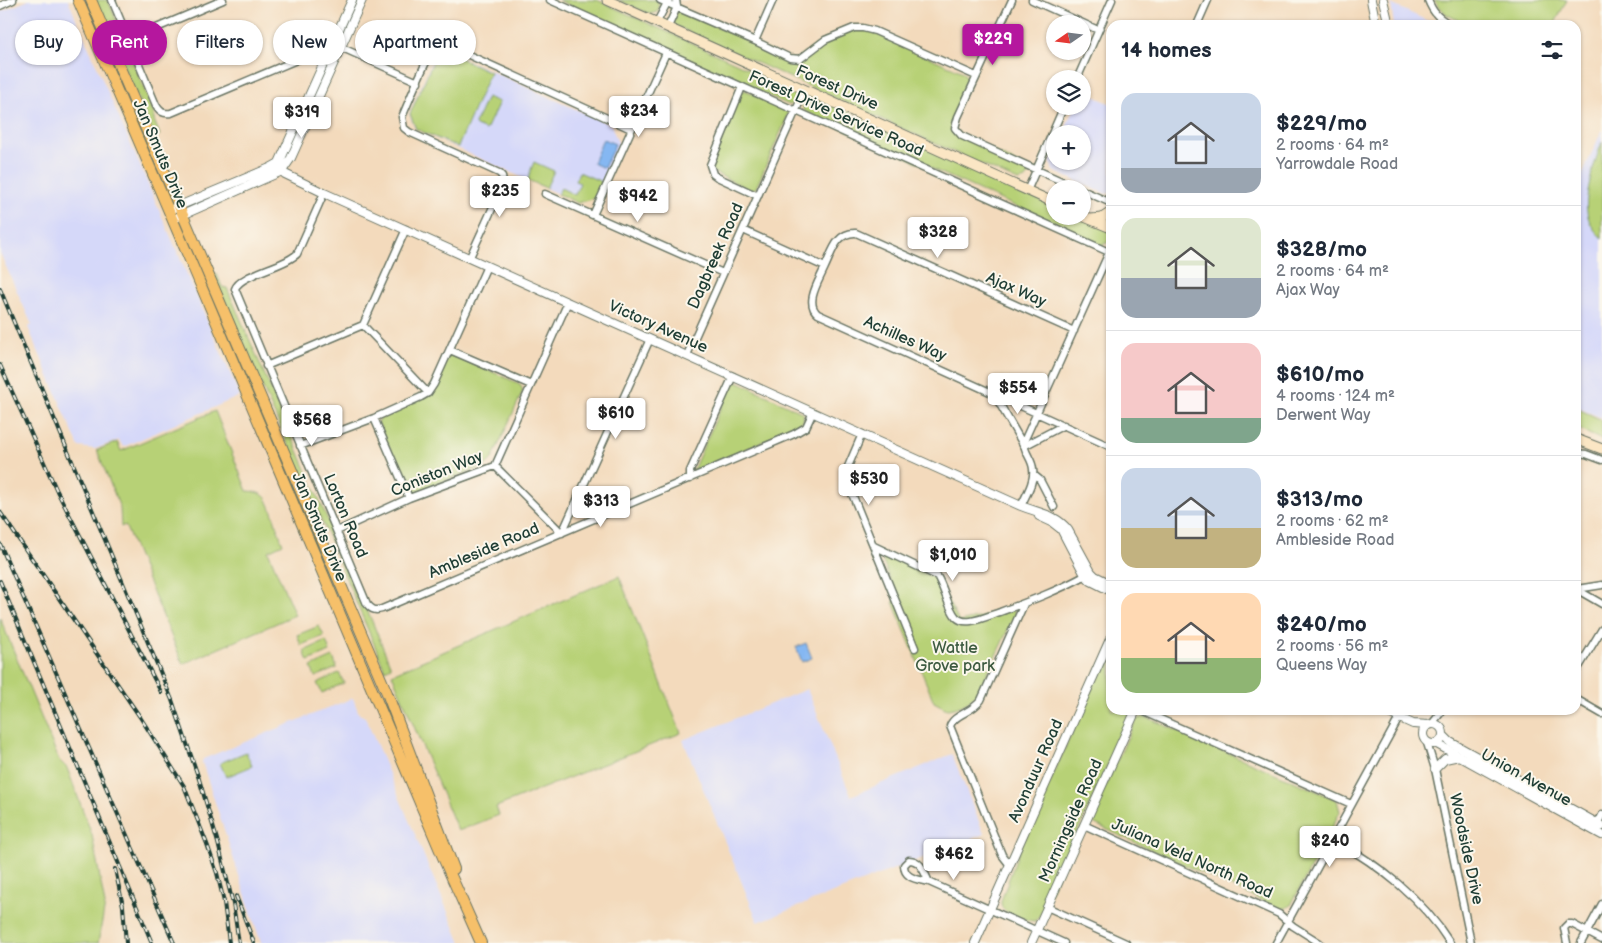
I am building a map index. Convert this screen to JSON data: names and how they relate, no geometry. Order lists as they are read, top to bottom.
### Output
{
  "streets": {
    "main road": ["Forest Drive", "Jan Smuts Drive"],
    "street": [
      "Forest Drive Service Road",
      "Dagbreek Road",
      "Ajax Way",
      "Victory Avenue",
      "Achilles Way",
      "Coniston Way",
      "Lorton Road",
      "Ambleside Road",
      "Avonduur Road",
      "Union Avenue",
      "Morningside Road",
      "Woodside Drive",
      "Juliana Veld North Road"
    ]
  },
  "crossings": [
    ["Forest Drive", "Dagbreek Road"],
    ["Forest Drive Service Road", "Dagbreek Road"],
    ["Dagbreek Road", "Victory Avenue"],
    ["Ajax Way", "Achilles Way"],
    ["Victory Avenue", "Coniston Way"],
    ["Victory Avenue", "Lorton Road"],
    ["Victory Avenue", "Ambleside Road"],
    ["Coniston Way", "Lorton Road"],
    ["Lorton Road", "Ambleside Road"],
    ["Union Avenue", "Woodside Drive"],
    ["Morningside Road", "Juliana Veld North Road"]
  ],
  "parks": ["Wattle Grove park"],
  "north": "left",
  "page": {
    "map_buttons": ["+", "−"],
    "chip": [
      "Buy",
      "Rent",
      "Filters",
      "New",
      "Apartment"
    ],
    "heading": "14 homes",
    "price": [
      "$229",
      "$234",
      "$319",
      "$235",
      "$942",
      "$328",
      "$554",
      "$610",
      "$568",
      "$530",
      "$313",
      "$1,010",
      "$240",
      "$462"
    ],
    "list": [
      {
        "name": "$229/mo",
        "note": "2 rooms · 64 m² · Yarrowdale Road"
      },
      {
        "name": "$328/mo",
        "note": "2 rooms · 64 m² · Ajax Way"
      },
      {
        "name": "$610/mo",
        "note": "4 rooms · 124 m² · Derwent Way"
      },
      {
        "name": "$313/mo",
        "note": "2 rooms · 62 m² · Ambleside Road"
      },
      {
        "name": "$240/mo",
        "note": "2 rooms · 56 m² · Queens Way"
      }
    ]
  }
}
